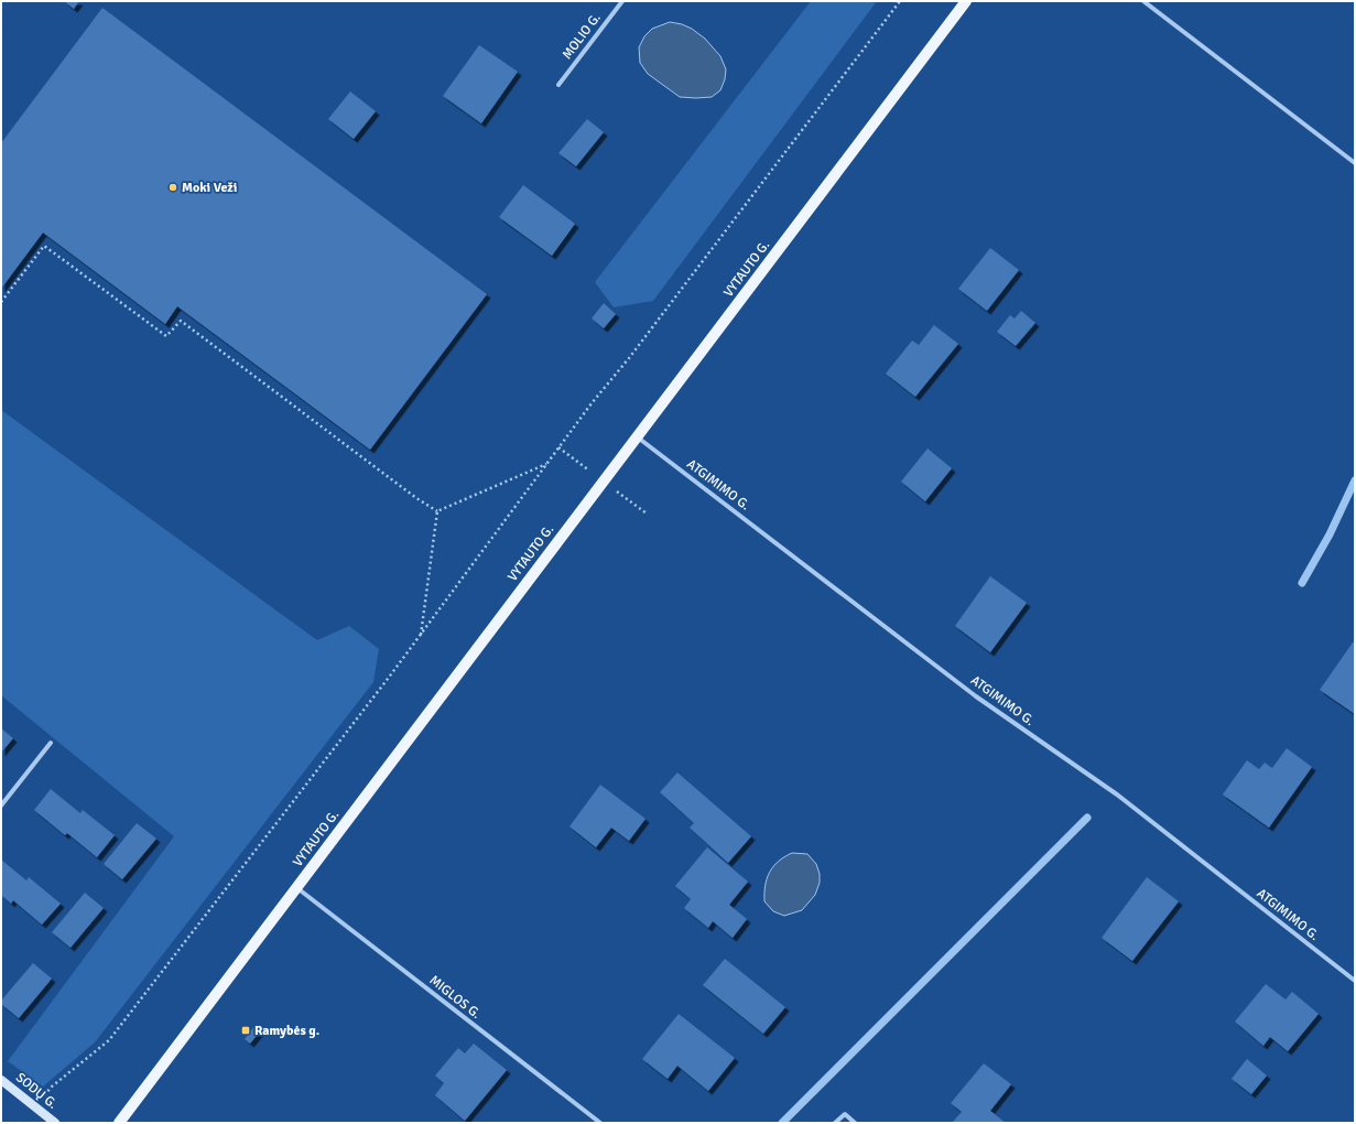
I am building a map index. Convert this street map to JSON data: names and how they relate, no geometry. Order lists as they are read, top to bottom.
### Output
{
  "streets": {
    "main road": ["VYTAUTO G.", "SODŲ G."],
    "street": ["MOLIO G.", "ATGIMIMO G.", "MIGLOS G."]
  },
  "crossings": [
    ["VYTAUTO G.", "ATGIMIMO G."],
    ["VYTAUTO G.", "MIGLOS G."]
  ],
  "places": {
    "other": ["Moki Veži"],
    "transit": ["Ramybės g."]
  }
}
